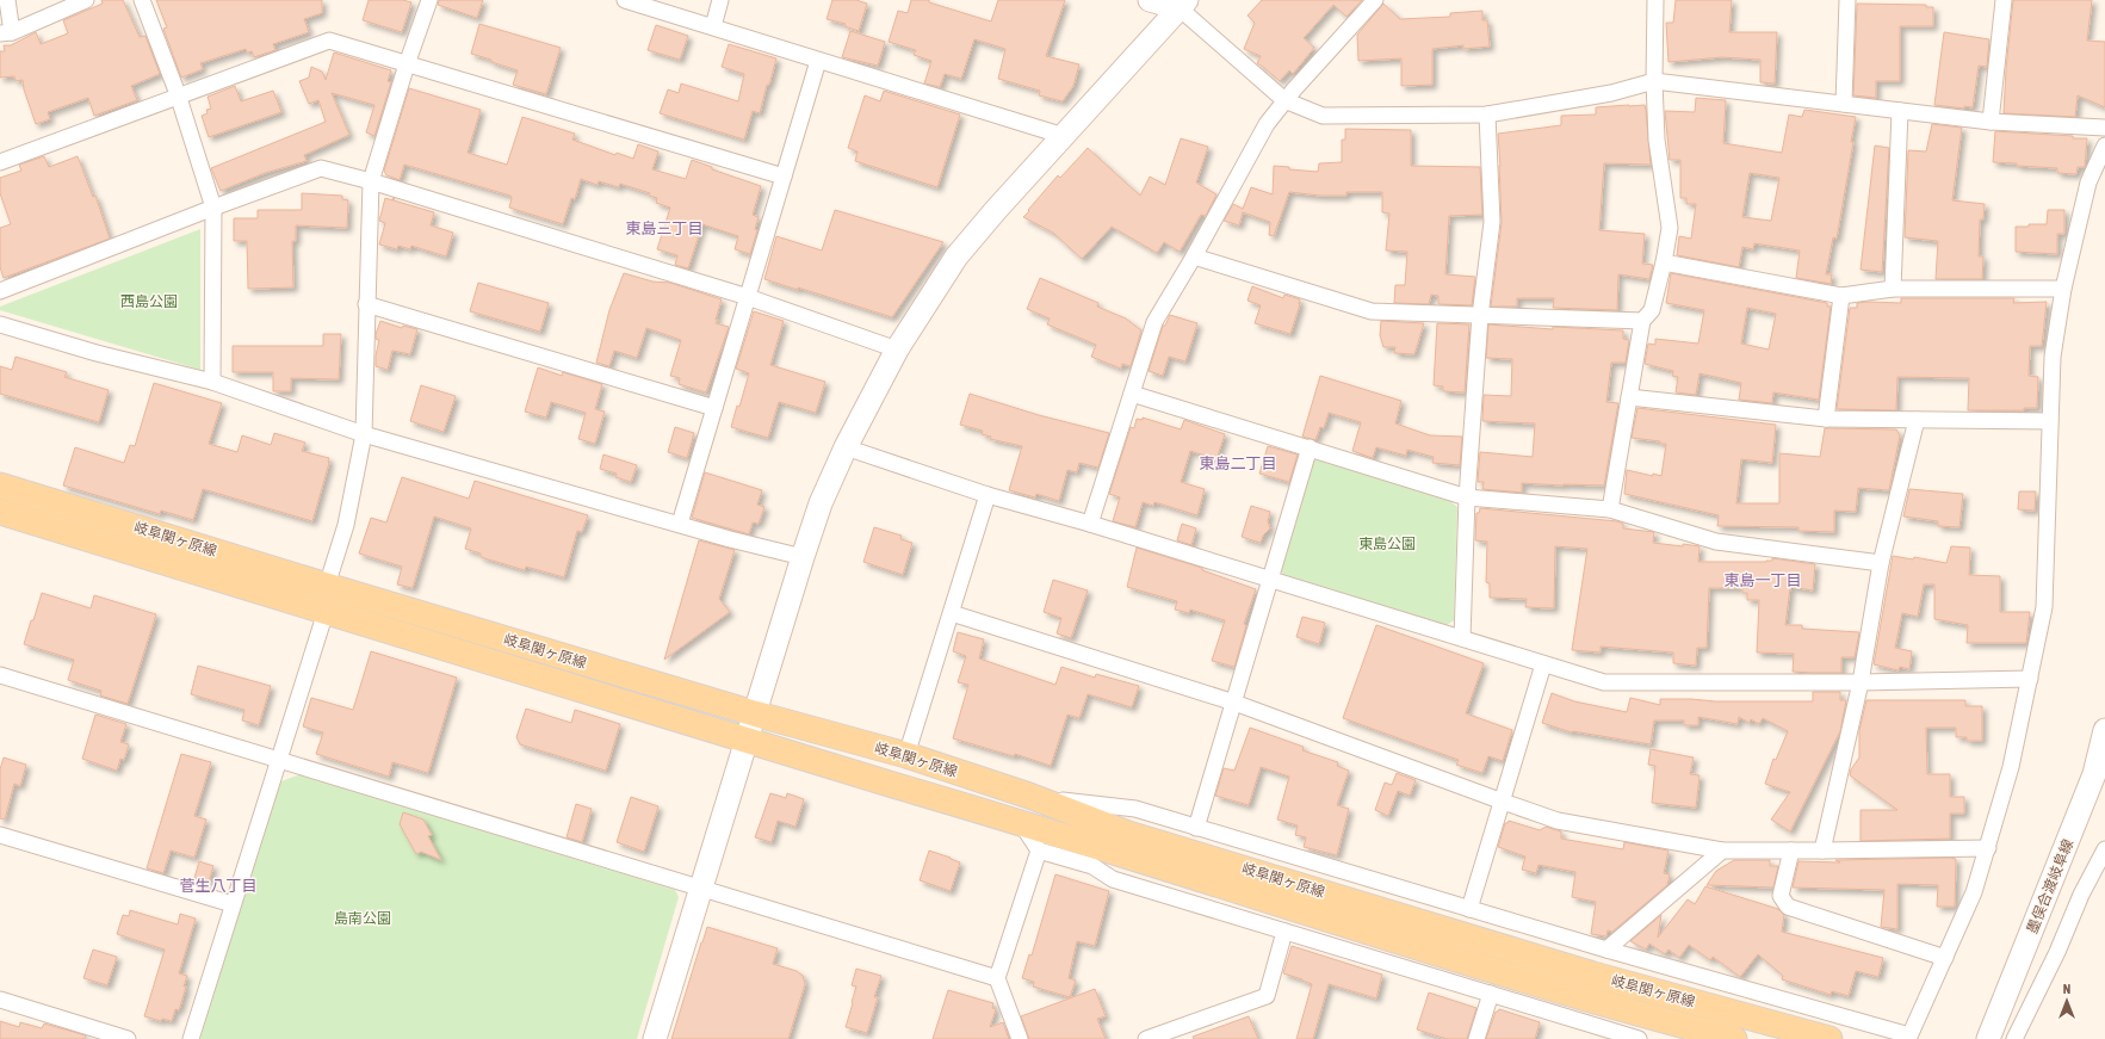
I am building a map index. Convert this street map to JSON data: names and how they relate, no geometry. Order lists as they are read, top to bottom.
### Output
{
  "streets": {
    "main road": ["岐阜関ヶ原線"],
    "street": ["墨俣合渡岐阜線"]
  },
  "districts": [
    "東島三丁目",
    "東島二丁目",
    "東島一丁目",
    "菅生八丁目"
  ],
  "parks": ["西島公園", "東島公園", "島南公園"],
  "north": "top"
}
